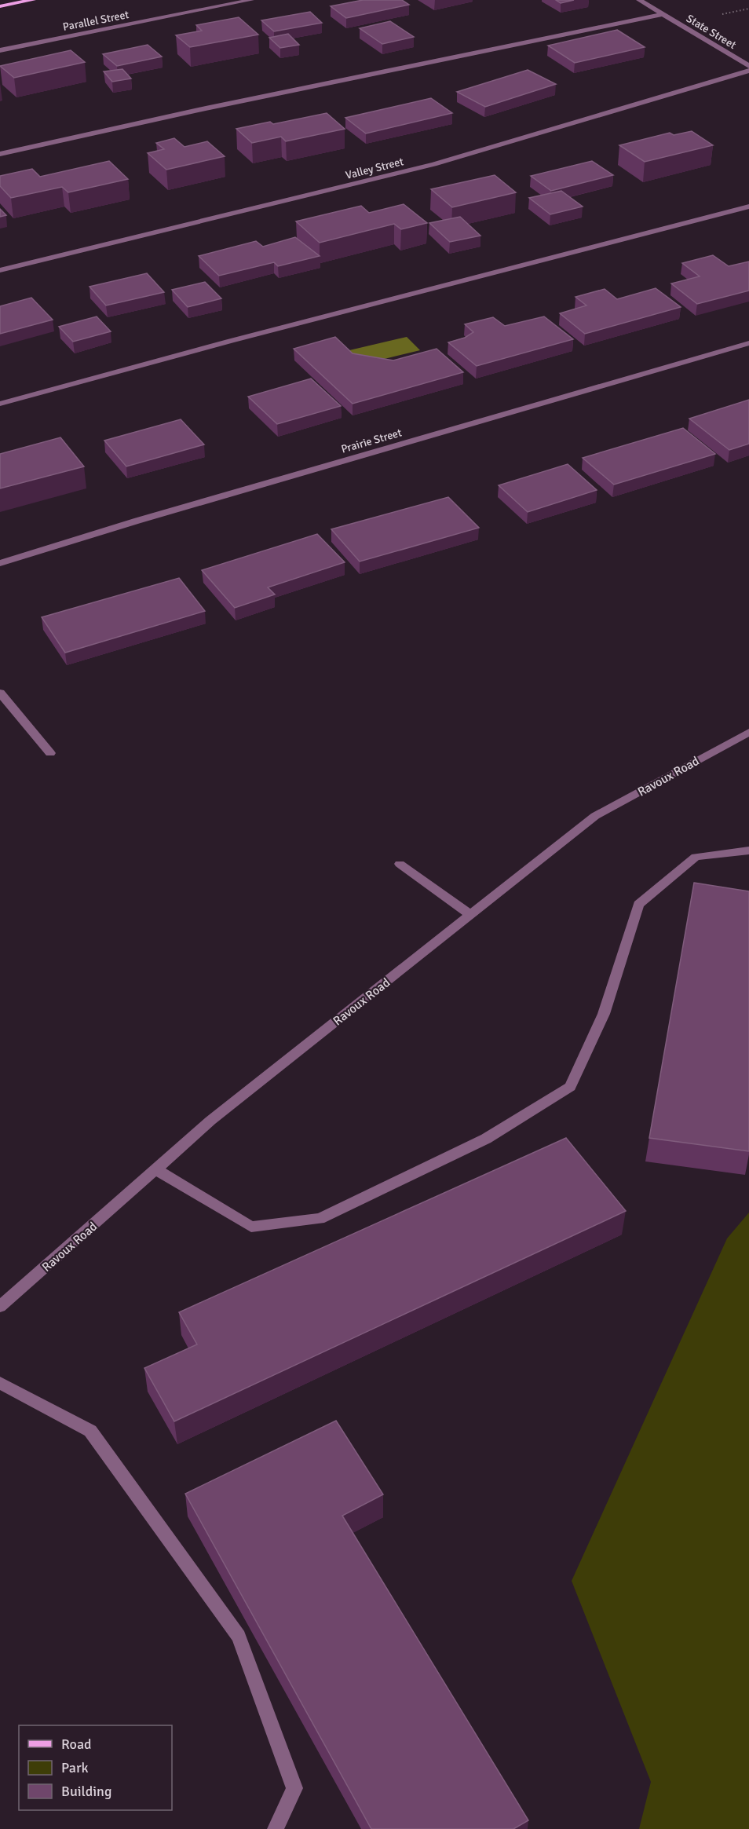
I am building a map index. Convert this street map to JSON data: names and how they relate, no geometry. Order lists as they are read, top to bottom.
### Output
{
  "streets": {
    "street": [
      "Parallel Street",
      "State Street",
      "Valley Street",
      "Prairie Street",
      "Ravoux Road"
    ]
  },
  "legend": ["Road", "Park", "Building"]
}
